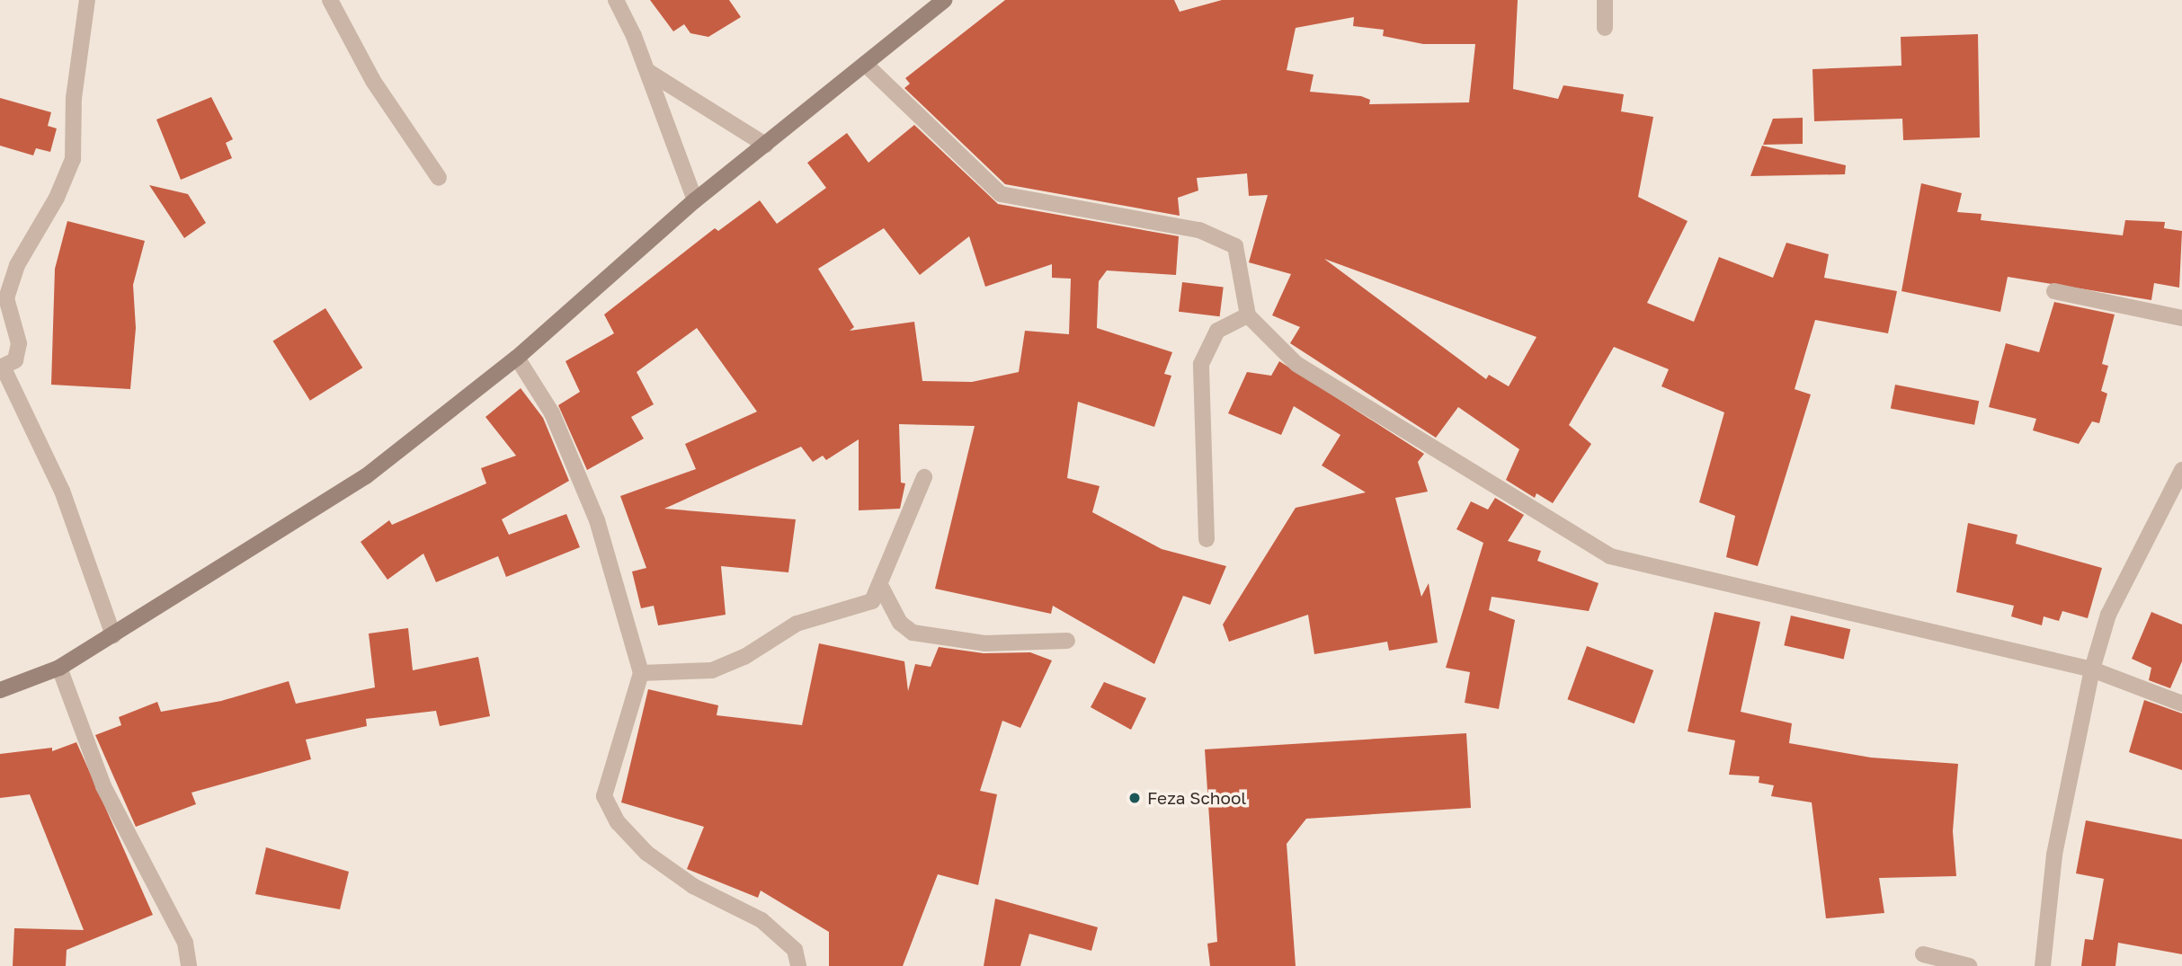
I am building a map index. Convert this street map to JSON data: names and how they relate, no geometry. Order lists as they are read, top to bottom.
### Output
{
  "places": ["Feza School"]
}
